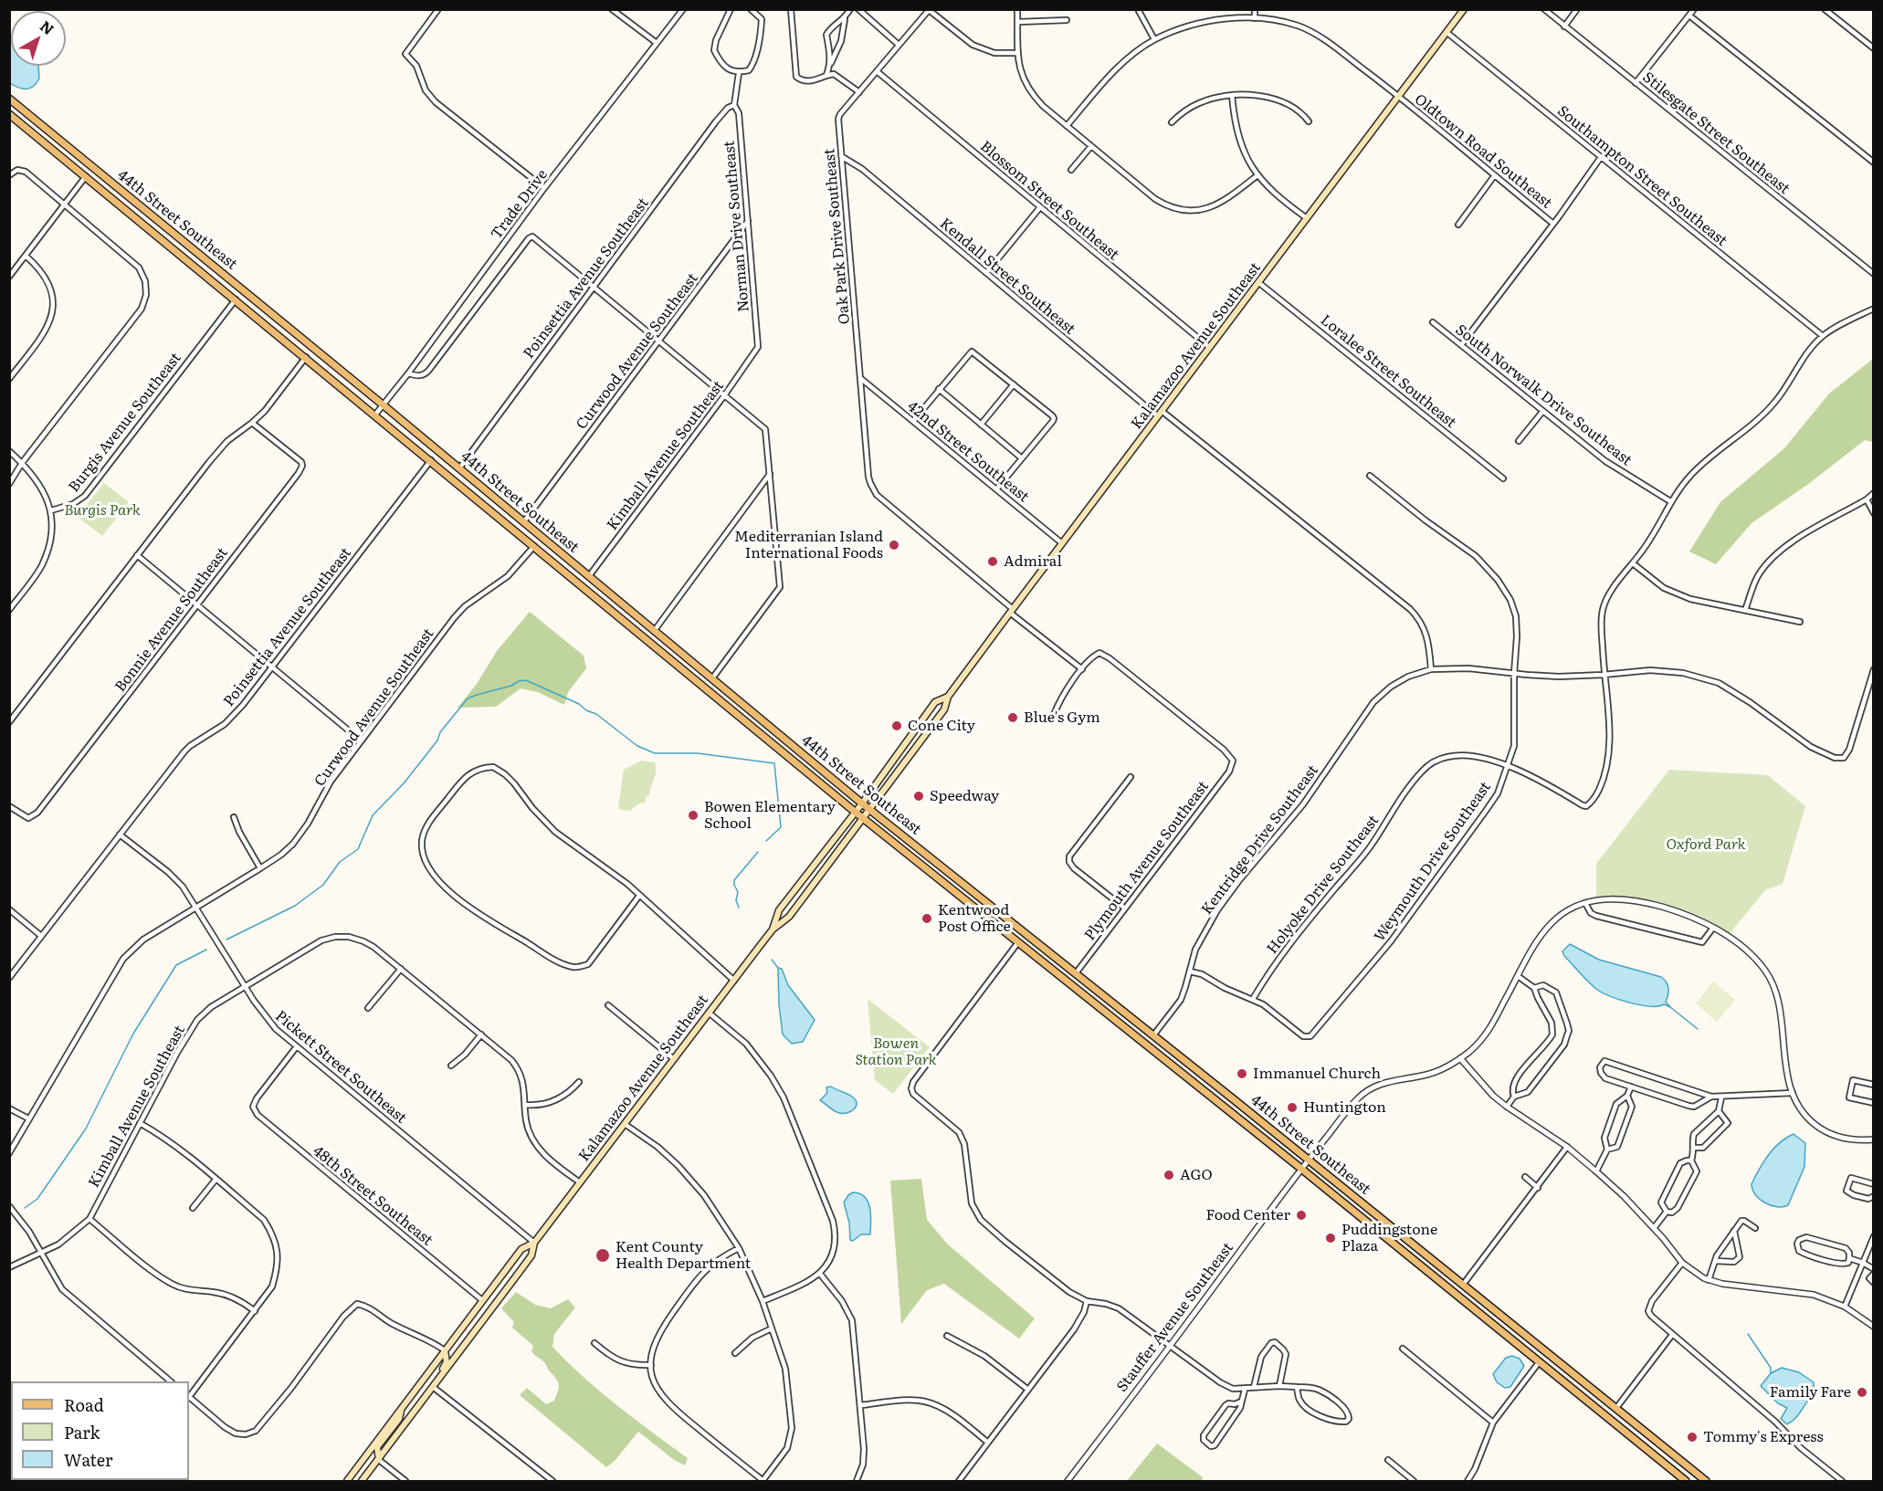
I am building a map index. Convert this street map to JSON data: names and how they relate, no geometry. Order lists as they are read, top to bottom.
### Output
{
  "streets": {
    "main road": ["44th Street Southeast", "Kalamazoo Avenue Southeast"],
    "street": [
      "Stilesgate Street Southeast",
      "Oldtown Road Southeast",
      "Southampton Street Southeast",
      "Blossom Street Southeast",
      "Trade Drive",
      "Norman Drive Southeast",
      "Oak Park Drive Southeast",
      "Kendall Street Southeast",
      "Poinsettia Avenue Southeast",
      "Curwood Avenue Southeast",
      "Loralee Street Southeast",
      "South Norwalk Drive Southeast",
      "Burgis Avenue Southeast",
      "42nd Street Southeast",
      "Kimball Avenue Southeast",
      "Bonnie Avenue Southeast",
      "Kentridge Drive Southeast",
      "Plymouth Avenue Southeast",
      "Weymouth Drive Southeast",
      "Holyoke Drive Southeast",
      "Pickett Street Southeast",
      "48th Street Southeast",
      "Stauffer Avenue Southeast"
    ]
  },
  "crossings": [
    ["Oldtown Road Southeast", "Kalamazoo Avenue Southeast"],
    ["Southampton Street Southeast", "Kalamazoo Avenue Southeast"],
    ["Blossom Street Southeast", "Oak Park Drive Southeast"],
    ["Blossom Street Southeast", "Kalamazoo Avenue Southeast"],
    ["Trade Drive", "44th Street Southeast"],
    ["44th Street Southeast", "Poinsettia Avenue Southeast"],
    ["44th Street Southeast", "Kalamazoo Avenue Southeast"],
    ["44th Street Southeast", "Curwood Avenue Southeast"],
    ["44th Street Southeast", "Burgis Avenue Southeast"],
    ["44th Street Southeast", "Kimball Avenue Southeast"],
    ["44th Street Southeast", "Kentridge Drive Southeast"],
    ["44th Street Southeast", "Plymouth Avenue Southeast"],
    ["44th Street Southeast", "Stauffer Avenue Southeast"],
    ["Norman Drive Southeast", "Poinsettia Avenue Southeast"],
    ["Norman Drive Southeast", "Curwood Avenue Southeast"],
    ["Norman Drive Southeast", "Kimball Avenue Southeast"],
    ["Oak Park Drive Southeast", "Kendall Street Southeast"],
    ["Oak Park Drive Southeast", "Kalamazoo Avenue Southeast"],
    ["Oak Park Drive Southeast", "42nd Street Southeast"],
    ["Kendall Street Southeast", "Kalamazoo Avenue Southeast"],
    ["Kendall Street Southeast", "Kentridge Drive Southeast"],
    ["Poinsettia Avenue Southeast", "Pickett Street Southeast"],
    ["Kalamazoo Avenue Southeast", "Loralee Street Southeast"],
    ["Kalamazoo Avenue Southeast", "42nd Street Southeast"],
    ["Kalamazoo Avenue Southeast", "Pickett Street Southeast"],
    ["Kalamazoo Avenue Southeast", "48th Street Southeast"],
    ["Curwood Avenue Southeast", "Pickett Street Southeast"],
    ["Kimball Avenue Southeast", "Pickett Street Southeast"],
    ["Kentridge Drive Southeast", "Weymouth Drive Southeast"],
    ["Kentridge Drive Southeast", "Holyoke Drive Southeast"],
    ["Weymouth Drive Southeast", "Holyoke Drive Southeast"],
    ["Pickett Street Southeast", "48th Street Southeast"]
  ],
  "parks": ["Burgis Park", "Oxford Park", "Bowen Station Park"],
  "places": [
    "Mediterranian Island International Foods",
    "Admiral",
    "Blue's Gym",
    "Cone City",
    "Speedway",
    "Bowen Elementary School",
    "Kentwood Post Office",
    "Immanuel Church",
    "Huntington",
    "AGO",
    "Food Center",
    "Puddingstone Plaza",
    "Kent County Health Department",
    "Family Fare",
    "Tommy's Express"
  ],
  "legend": ["Road", "Park", "Water"],
  "north": "top right"
}
